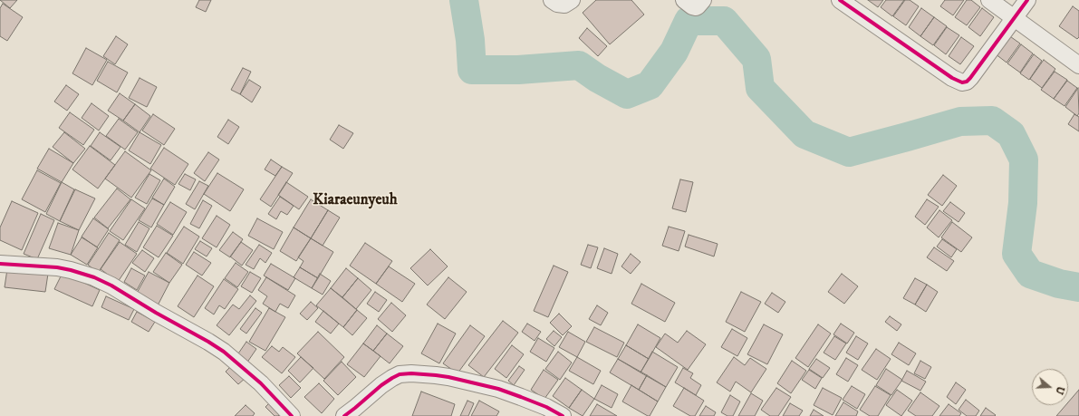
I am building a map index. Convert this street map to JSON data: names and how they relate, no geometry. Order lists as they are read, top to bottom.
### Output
{
  "districts": ["Kiaraeunyeuh"],
  "north": "right"
}
